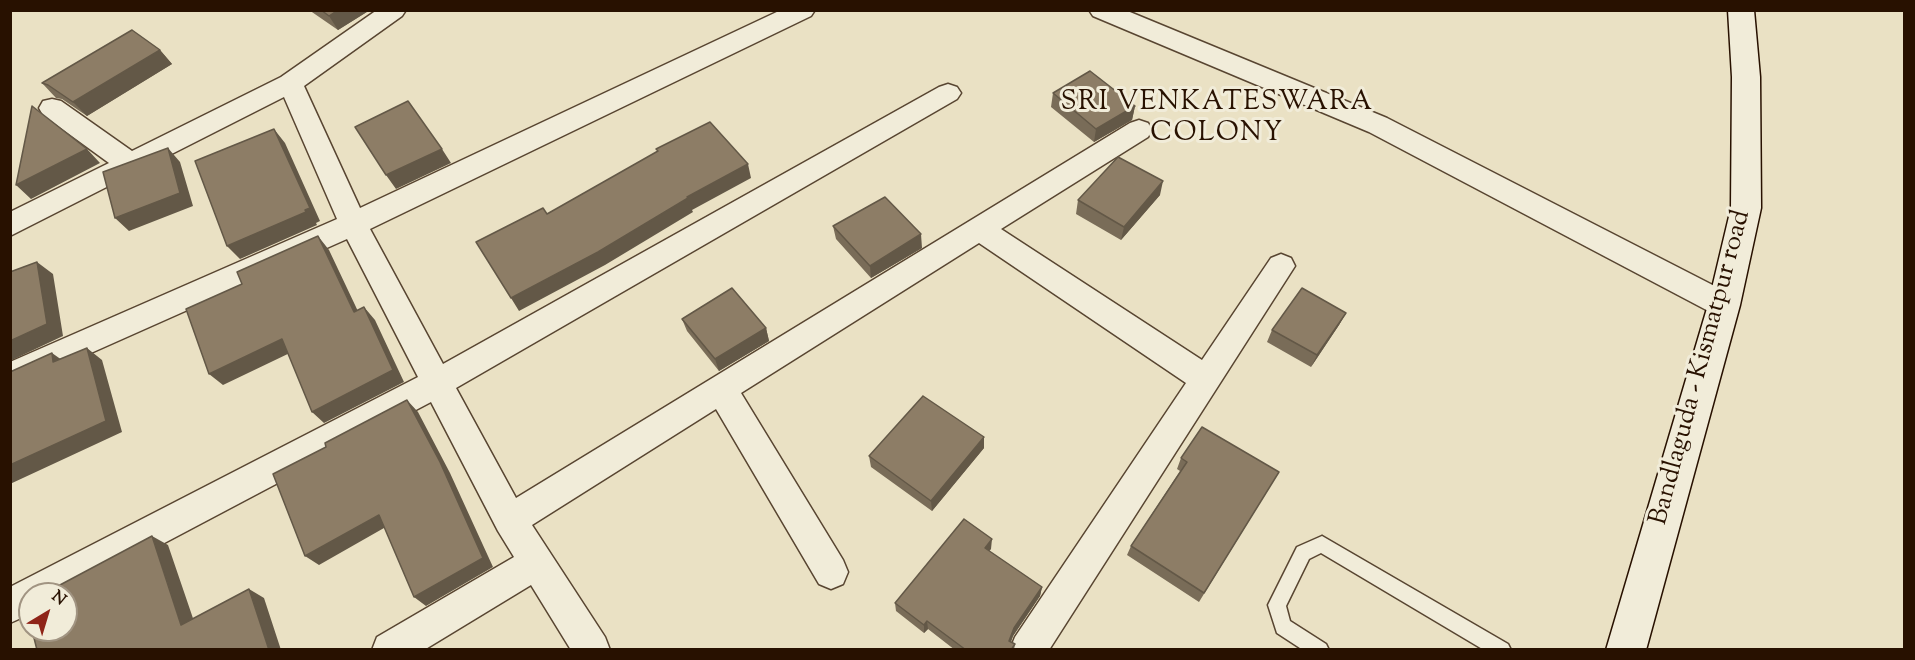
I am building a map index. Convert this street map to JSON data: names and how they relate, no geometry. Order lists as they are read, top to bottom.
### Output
{
  "streets": {
    "street": ["Bandlaguda - Kismatpur road"]
  },
  "districts": ["SRI VENKATESWARA COLONY"],
  "north": "top right"
}
